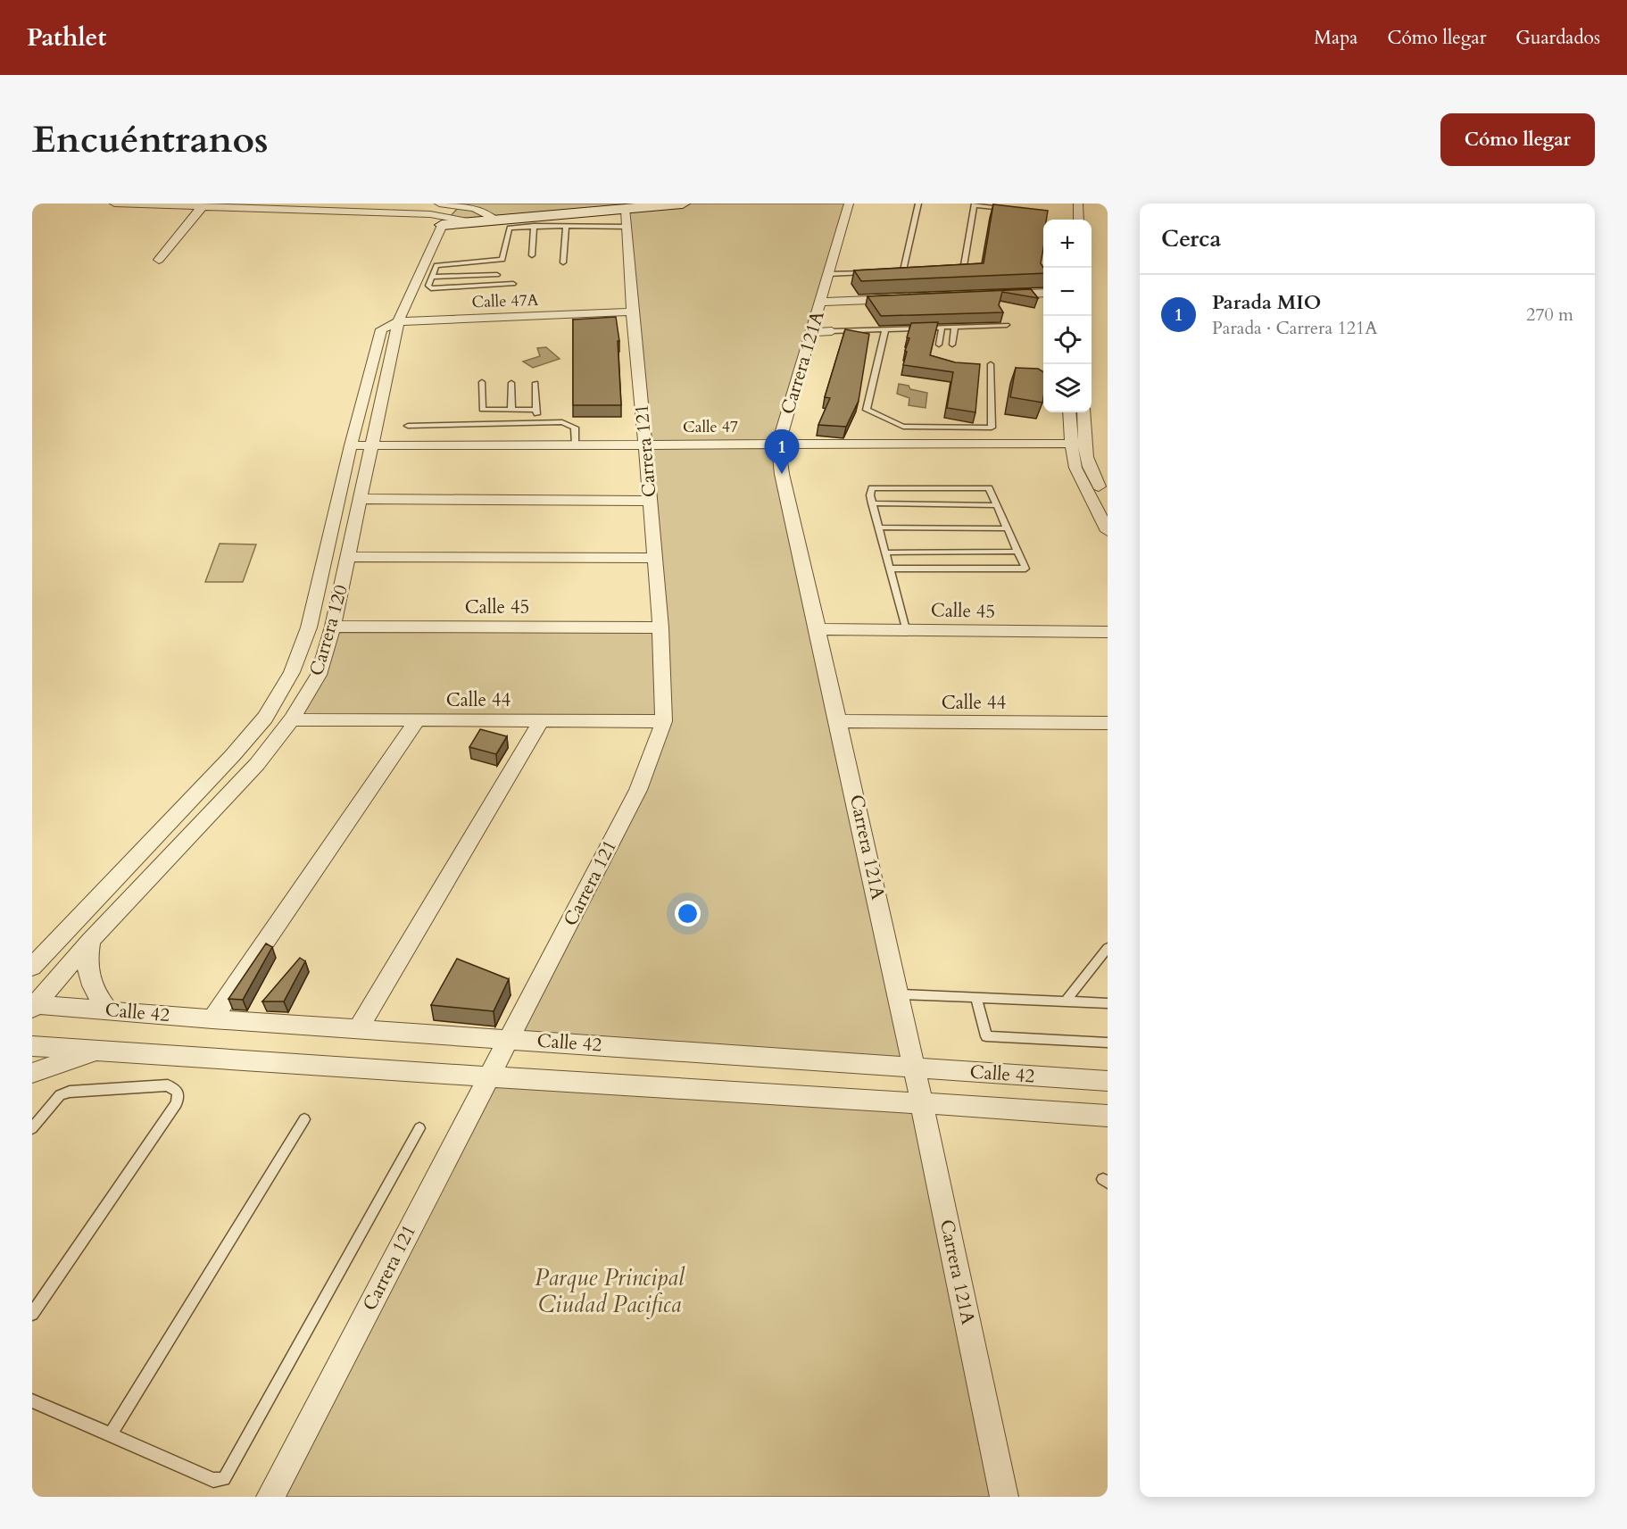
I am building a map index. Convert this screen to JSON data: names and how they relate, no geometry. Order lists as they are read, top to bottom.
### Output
{
  "streets": {
    "street": [
      "Calle 47A",
      "Carrera 121A",
      "Calle 47",
      "Carrera 121",
      "Calle 45",
      "Carrera 120",
      "Calle 44",
      "Calle 42"
    ]
  },
  "crossings": [
    ["Calle 47A", "Carrera 121"],
    ["Calle 47A", "Carrera 120"],
    ["Carrera 121A", "Calle 47"],
    ["Carrera 121A", "Calle 45"],
    ["Carrera 121A", "Calle 44"],
    ["Carrera 121A", "Calle 42"],
    ["Calle 47", "Carrera 121"],
    ["Calle 47", "Carrera 120"],
    ["Carrera 121", "Calle 45"],
    ["Carrera 121", "Calle 44"],
    ["Carrera 121", "Calle 42"],
    ["Calle 45", "Carrera 120"],
    ["Carrera 120", "Calle 44"],
    ["Carrera 120", "Calle 42"]
  ],
  "parks": ["Parque Principal Ciudad Pacifica"],
  "page": {
    "header": "Pathlet",
    "nav": ["Mapa", "Cómo llegar", "Guardados"],
    "buttons": "Cómo llegar",
    "title": "Encuéntranos",
    "heading": "Cerca",
    "map_buttons": ["+", "−"],
    "list": [
      {
        "mark": "1",
        "name": "Parada MIO",
        "note": "Parada · Carrera 121A",
        "value": "270 m"
      }
    ],
    "pins": "1"
  }
}
